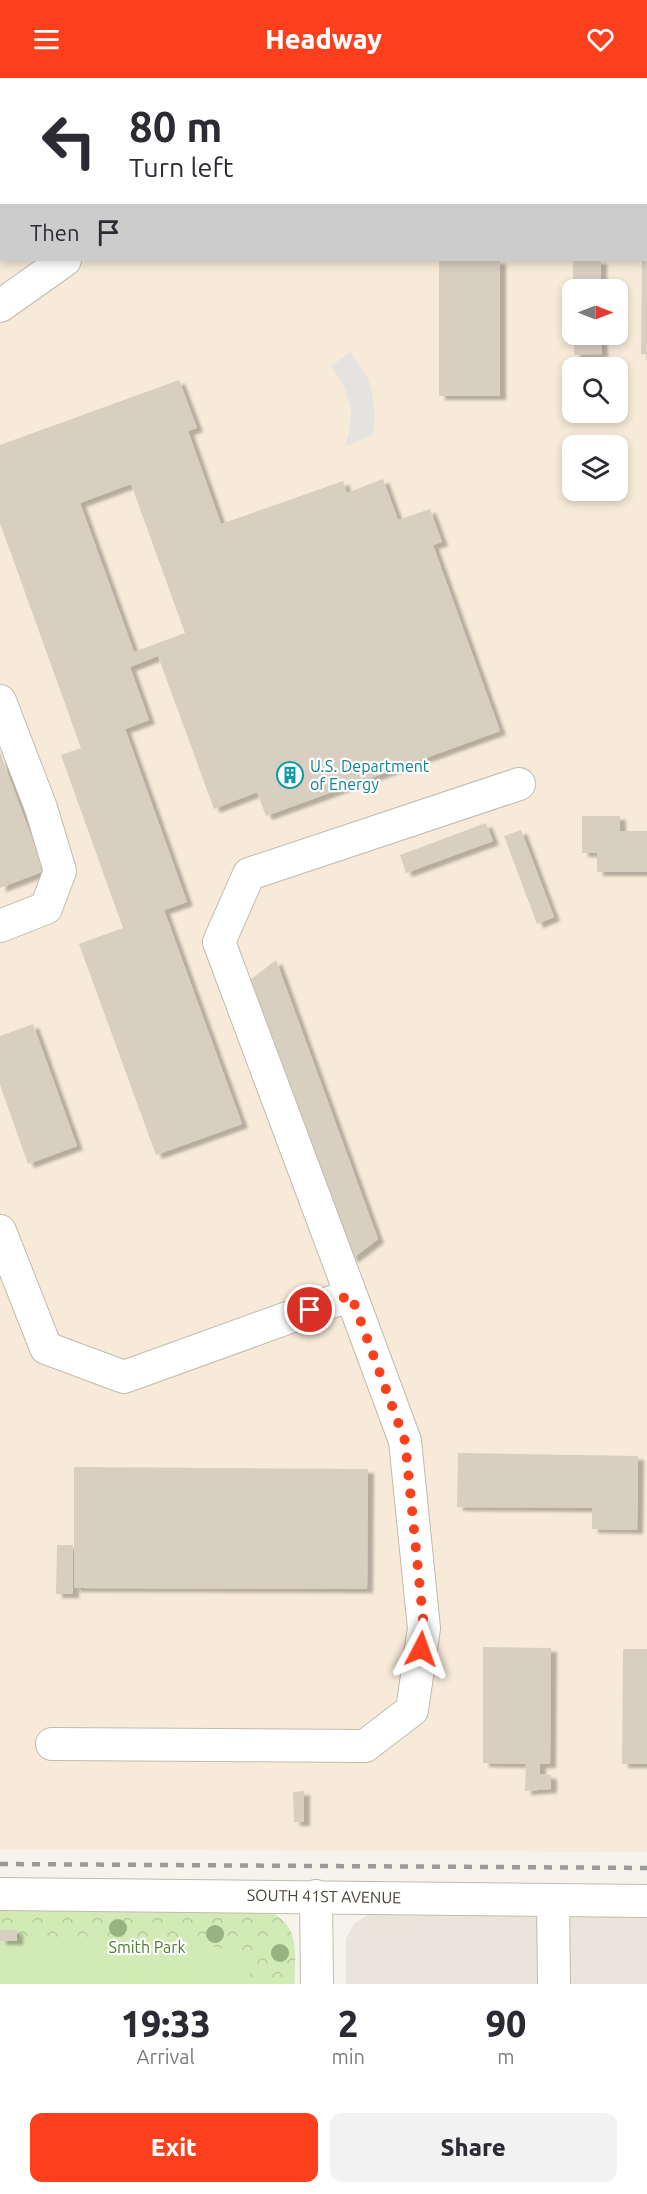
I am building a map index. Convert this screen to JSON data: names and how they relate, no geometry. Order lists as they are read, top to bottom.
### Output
{
  "streets": {
    "street": ["SOUTH 41ST AVENUE"]
  },
  "parks": ["Smith Park"],
  "places": {
    "building": ["U.S. Department of Energy"]
  },
  "north": "right",
  "page": {
    "header": "Headway",
    "turn": ["80 m", "Turn left"],
    "then": "Then",
    "eta": [
      "19:33",
      "Arrival",
      "2",
      "min",
      "90",
      "m"
    ],
    "buttons": ["Exit", "Share"]
  }
}
